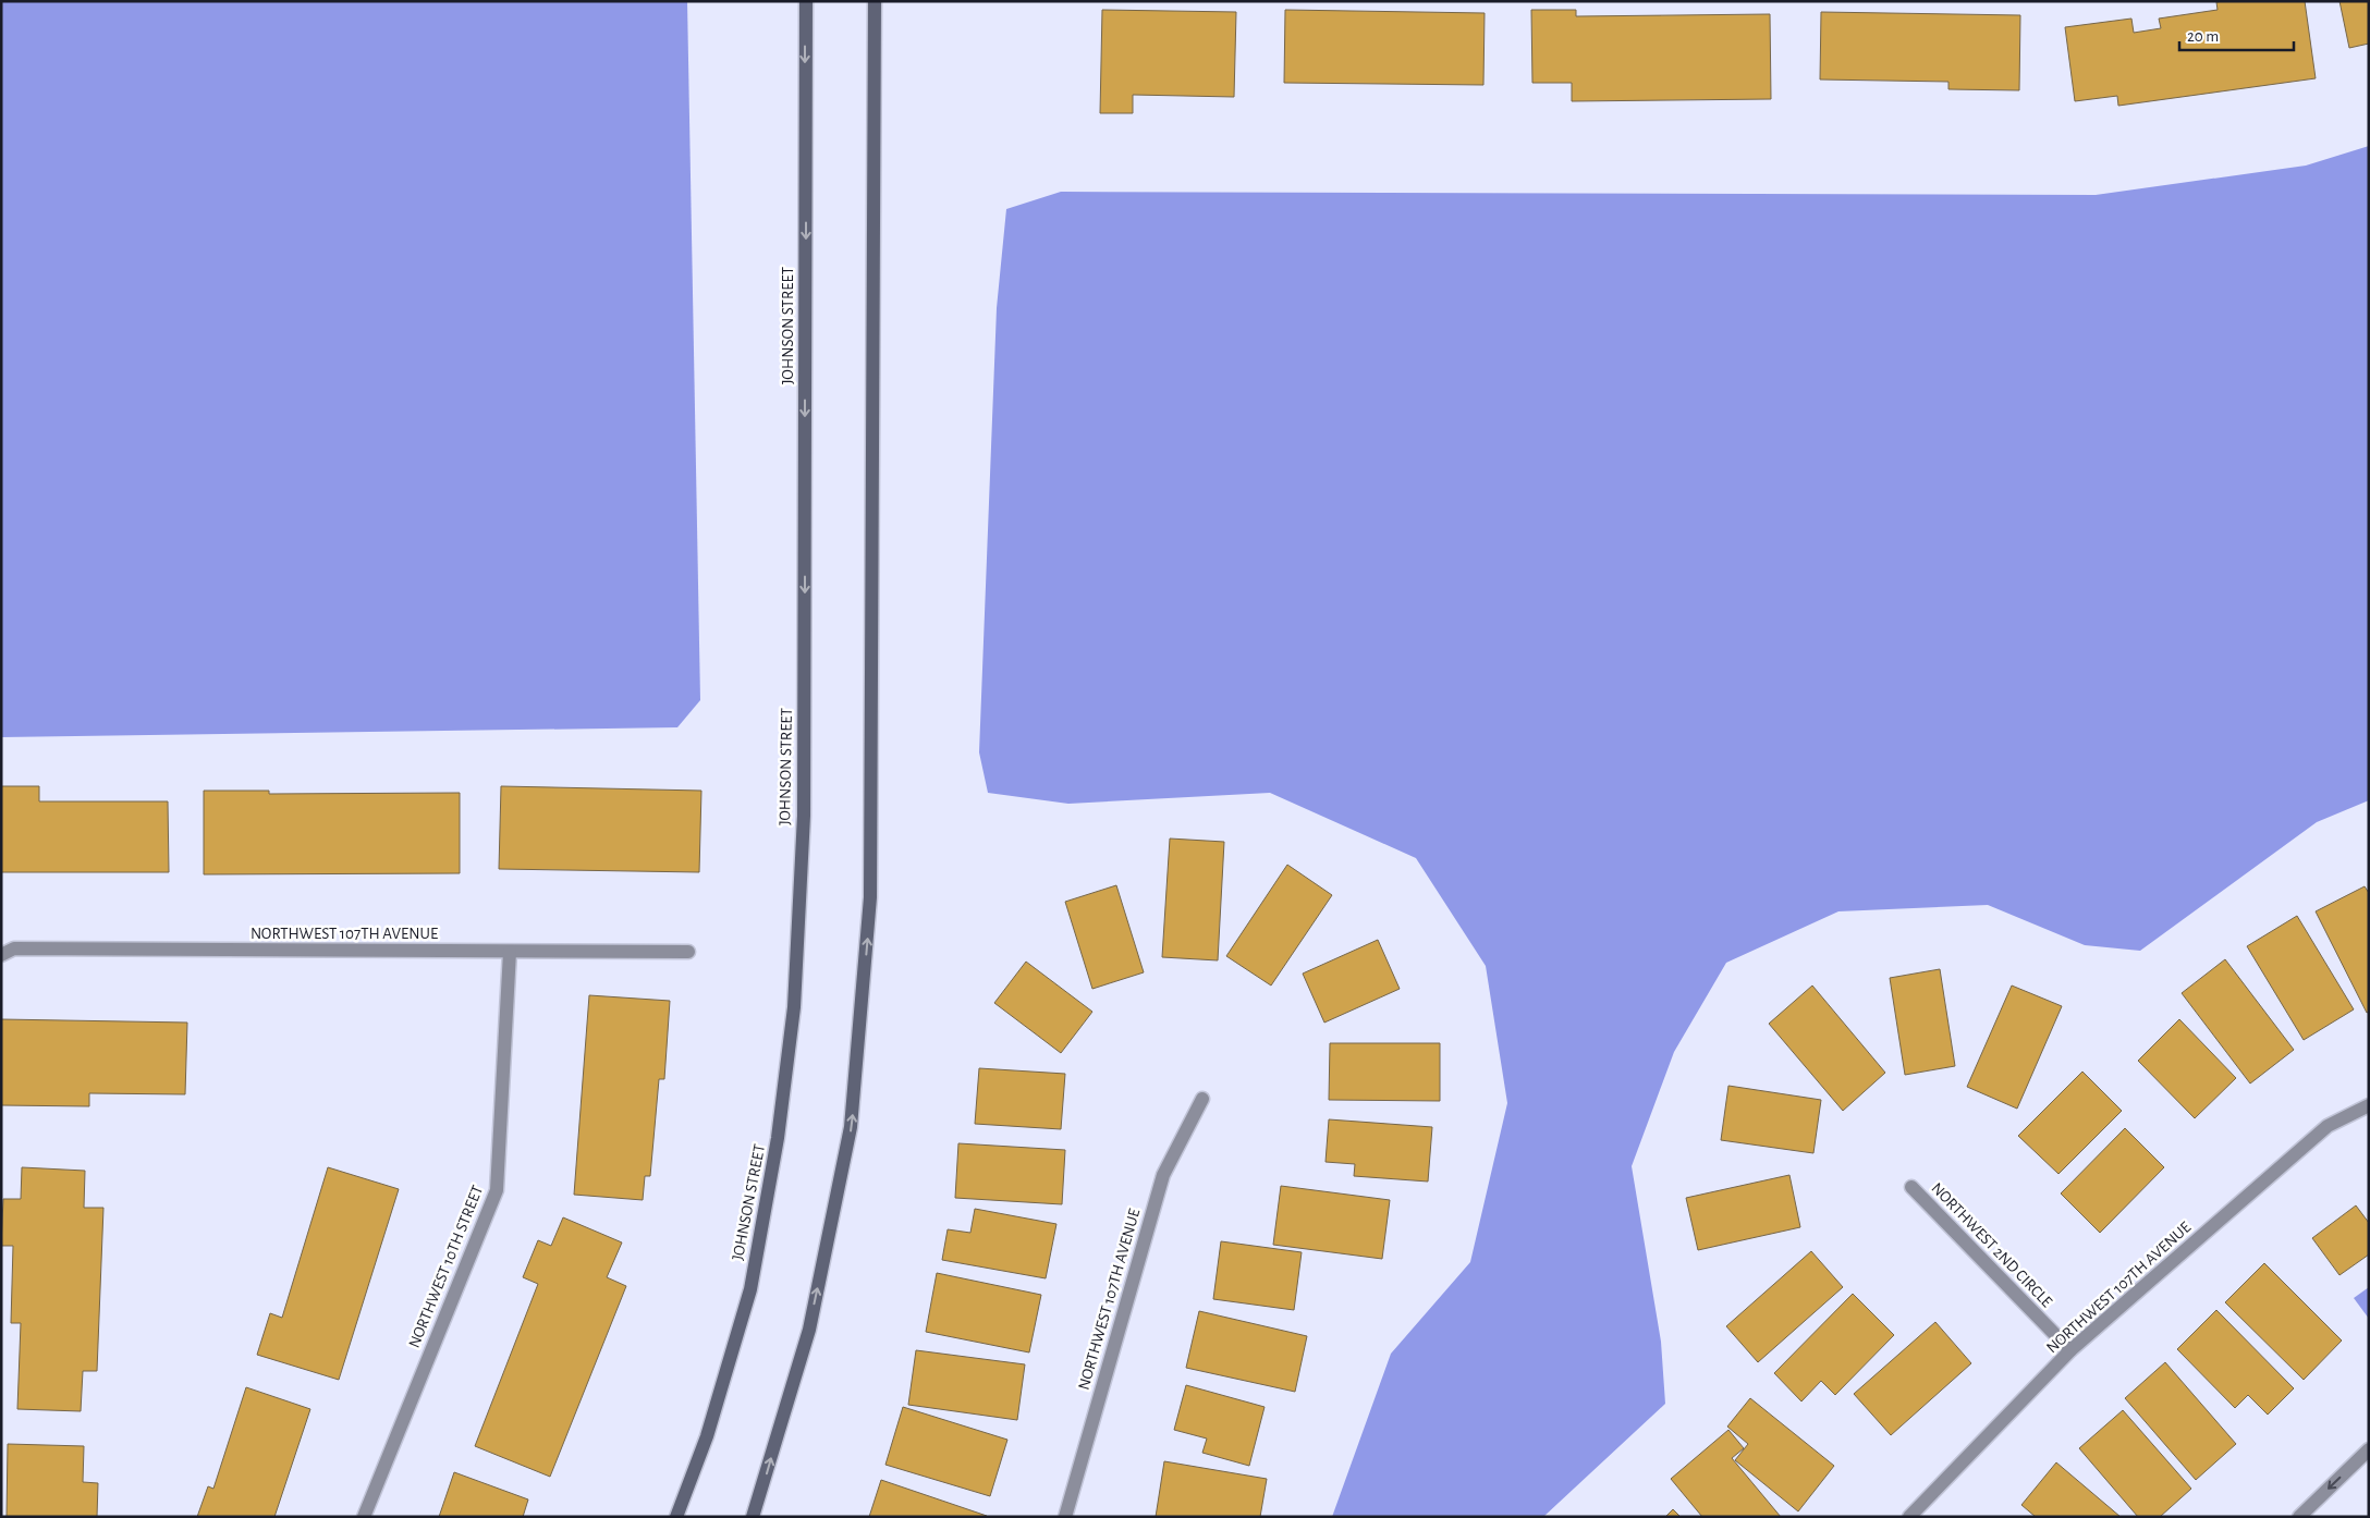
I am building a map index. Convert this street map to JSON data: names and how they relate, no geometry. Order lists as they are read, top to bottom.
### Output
{
  "streets": {
    "street": [
      "JOHNSON STREET",
      "NORTHWEST 107TH AVENUE",
      "NORTHWEST 2ND CIRCLE",
      "NORTHWEST 10TH STREET"
    ]
  },
  "crossings": [
    ["NORTHWEST 107TH AVENUE", "NORTHWEST 2ND CIRCLE"],
    ["NORTHWEST 107TH AVENUE", "NORTHWEST 10TH STREET"]
  ],
  "scale_bar": "20 m"
}
